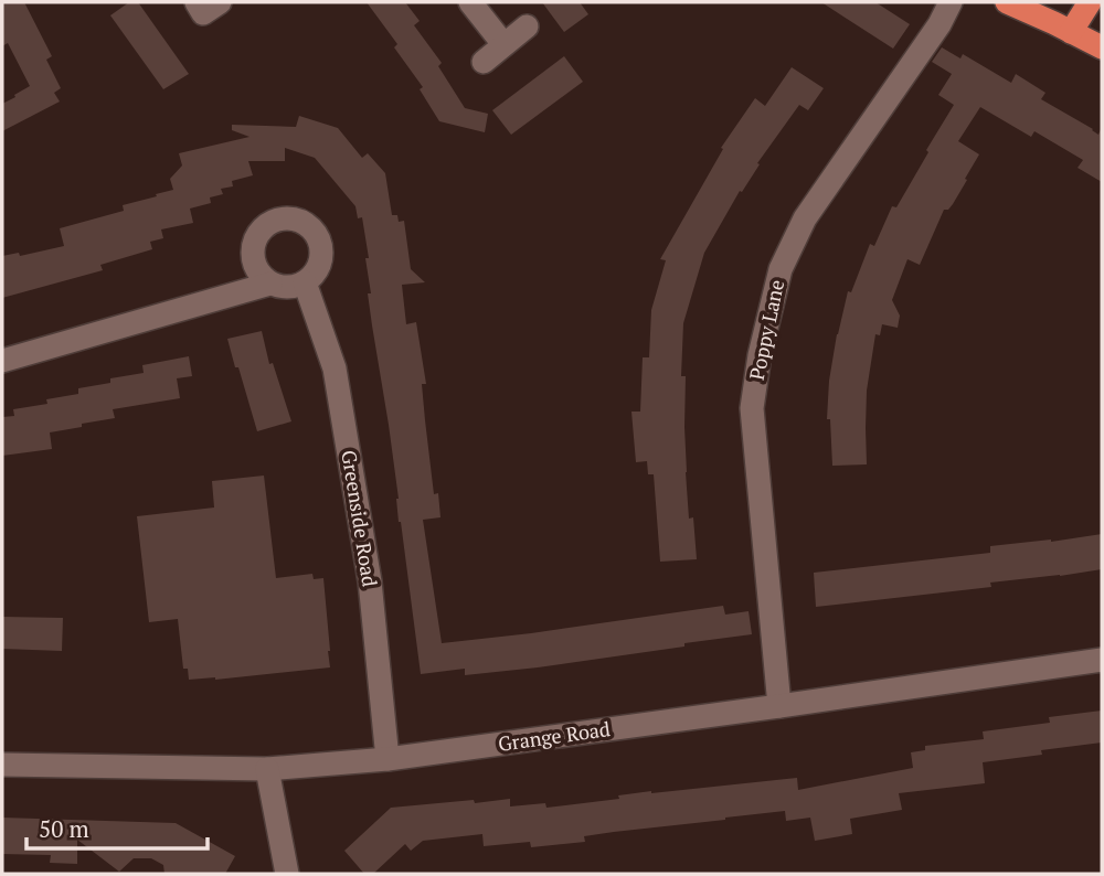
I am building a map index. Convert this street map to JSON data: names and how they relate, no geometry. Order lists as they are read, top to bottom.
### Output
{
  "streets": {
    "street": ["Poppy Lane", "Greenside Road", "Grange Road"]
  },
  "crossings": [
    ["Poppy Lane", "Grange Road"],
    ["Greenside Road", "Grange Road"]
  ],
  "scale_bar": "50 m"
}
